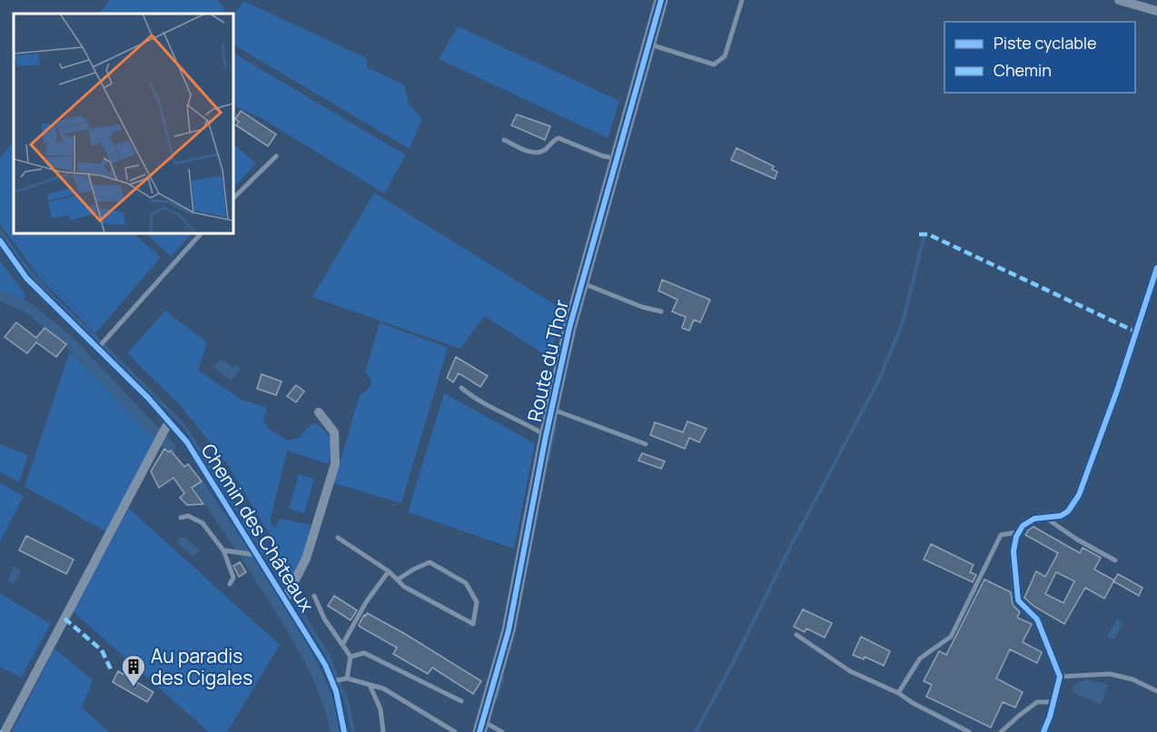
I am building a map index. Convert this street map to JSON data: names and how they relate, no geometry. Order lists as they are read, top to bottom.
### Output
{
  "streets": {
    "street": ["Route du Thor", "Chemin des Châteaux"]
  },
  "places": {
    "building": ["Au paradis des Cigales"]
  },
  "legend": ["Piste cyclable", "Chemin"]
}
